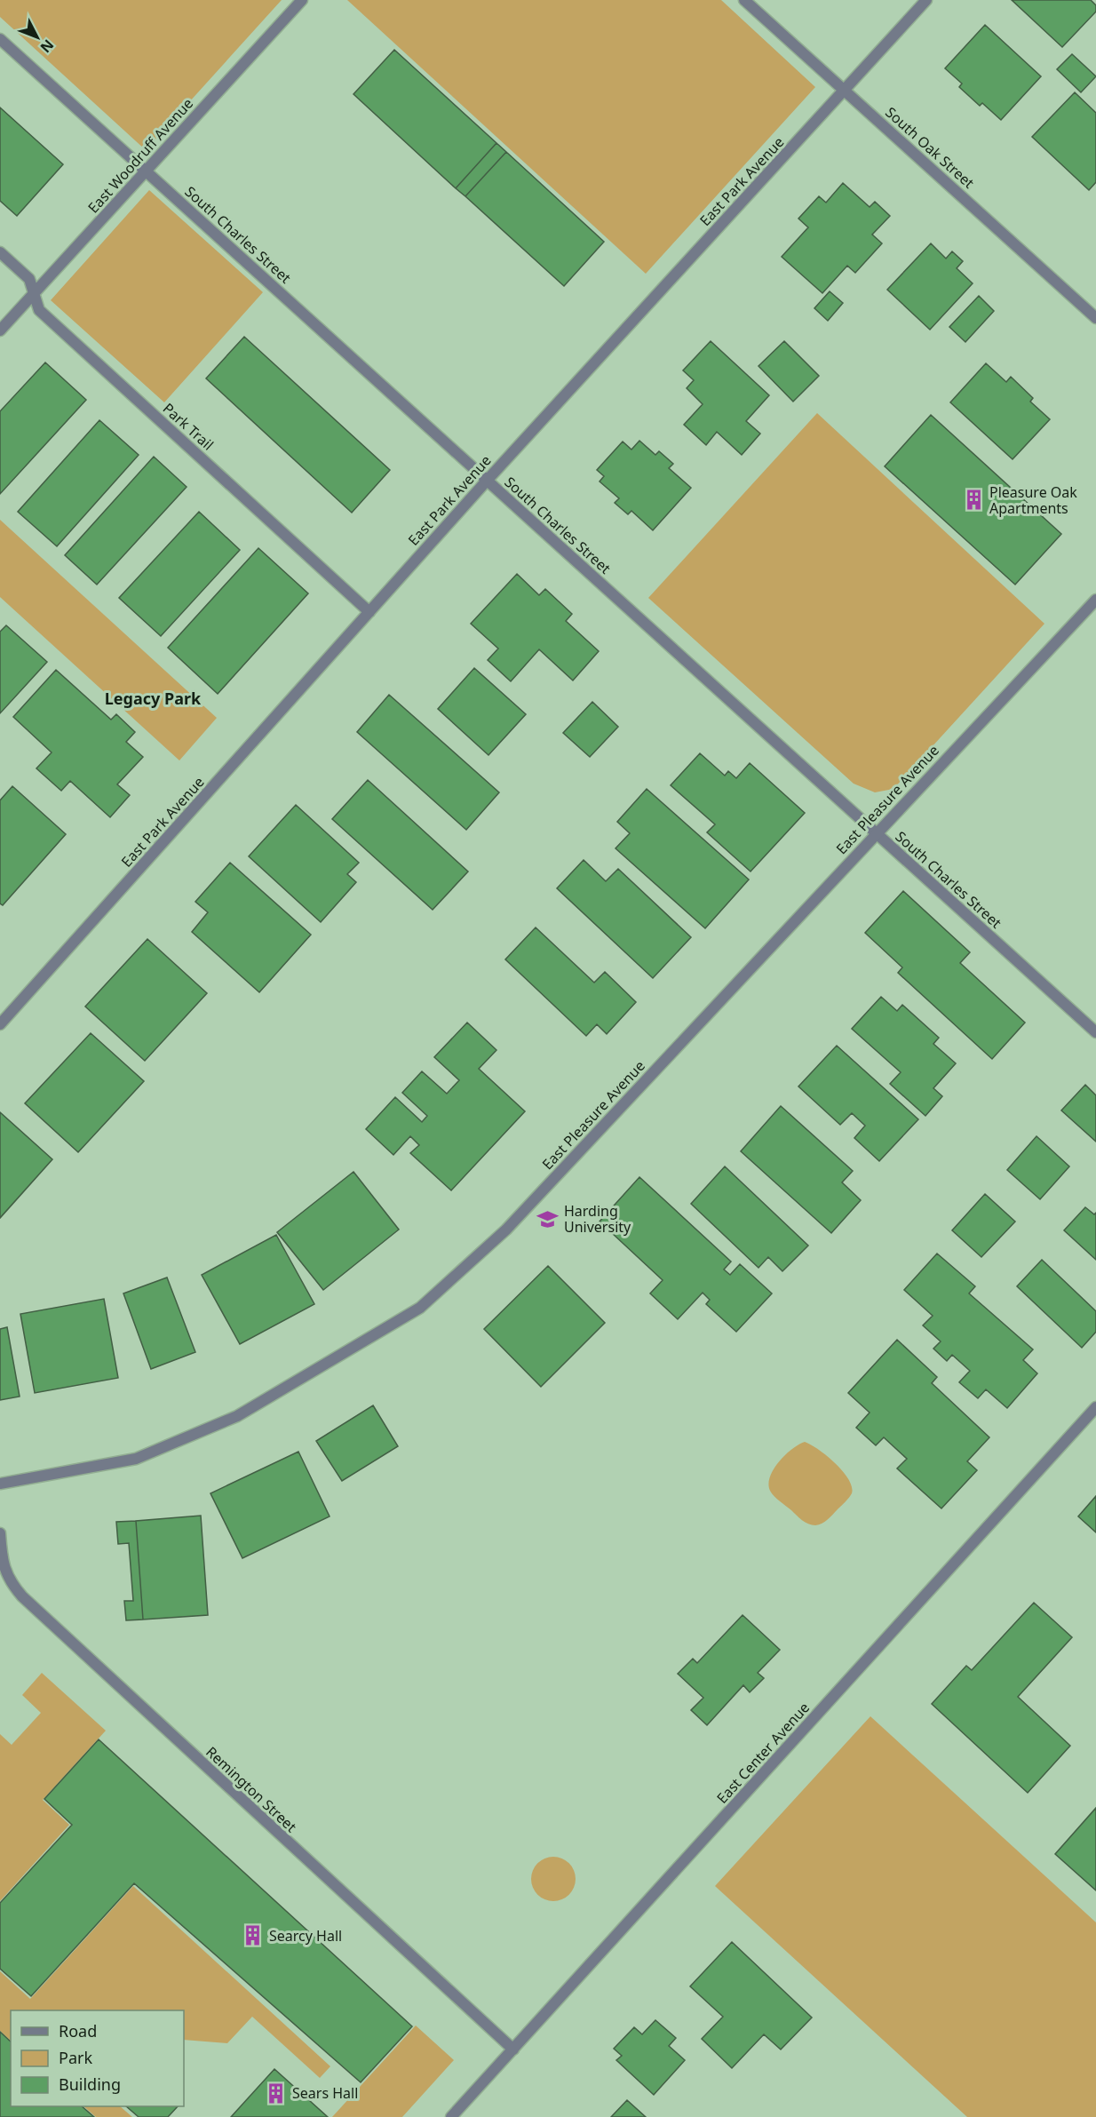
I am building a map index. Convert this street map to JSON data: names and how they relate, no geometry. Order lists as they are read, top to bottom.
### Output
{
  "streets": {
    "street": [
      "South Oak Street",
      "East Woodruff Avenue",
      "East Park Avenue",
      "South Charles Street",
      "Park Trail",
      "East Pleasure Avenue",
      "East Center Avenue",
      "Remington Street"
    ]
  },
  "crossings": [
    ["South Oak Street", "East Park Avenue"],
    ["East Woodruff Avenue", "South Charles Street"],
    ["East Woodruff Avenue", "Park Trail"],
    ["East Park Avenue", "South Charles Street"],
    ["East Park Avenue", "Park Trail"],
    ["South Charles Street", "East Pleasure Avenue"],
    ["East Center Avenue", "Remington Street"]
  ],
  "districts": ["Legacy Park"],
  "places": {
    "building": ["Pleasure Oak Apartments", "Searcy Hall", "Sears Hall"],
    "school or university": ["Harding University"]
  },
  "legend": ["Road", "Park", "Building"],
  "north": "bottom right"
}
